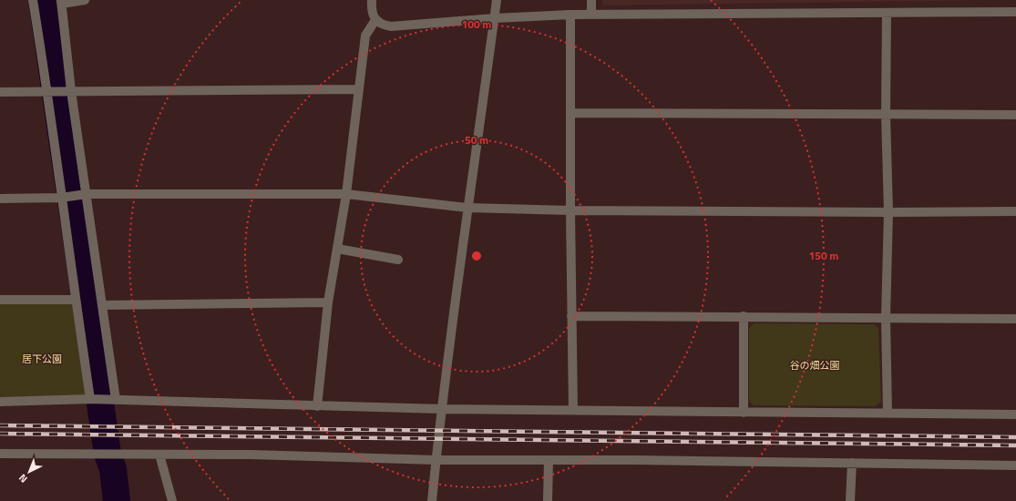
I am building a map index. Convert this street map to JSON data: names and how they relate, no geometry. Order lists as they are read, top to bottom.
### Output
{
  "parks": ["居下公園", "谷の畑公園"],
  "north": "bottom left",
  "rings": ["100 m", "50 m", "150 m"]
}
